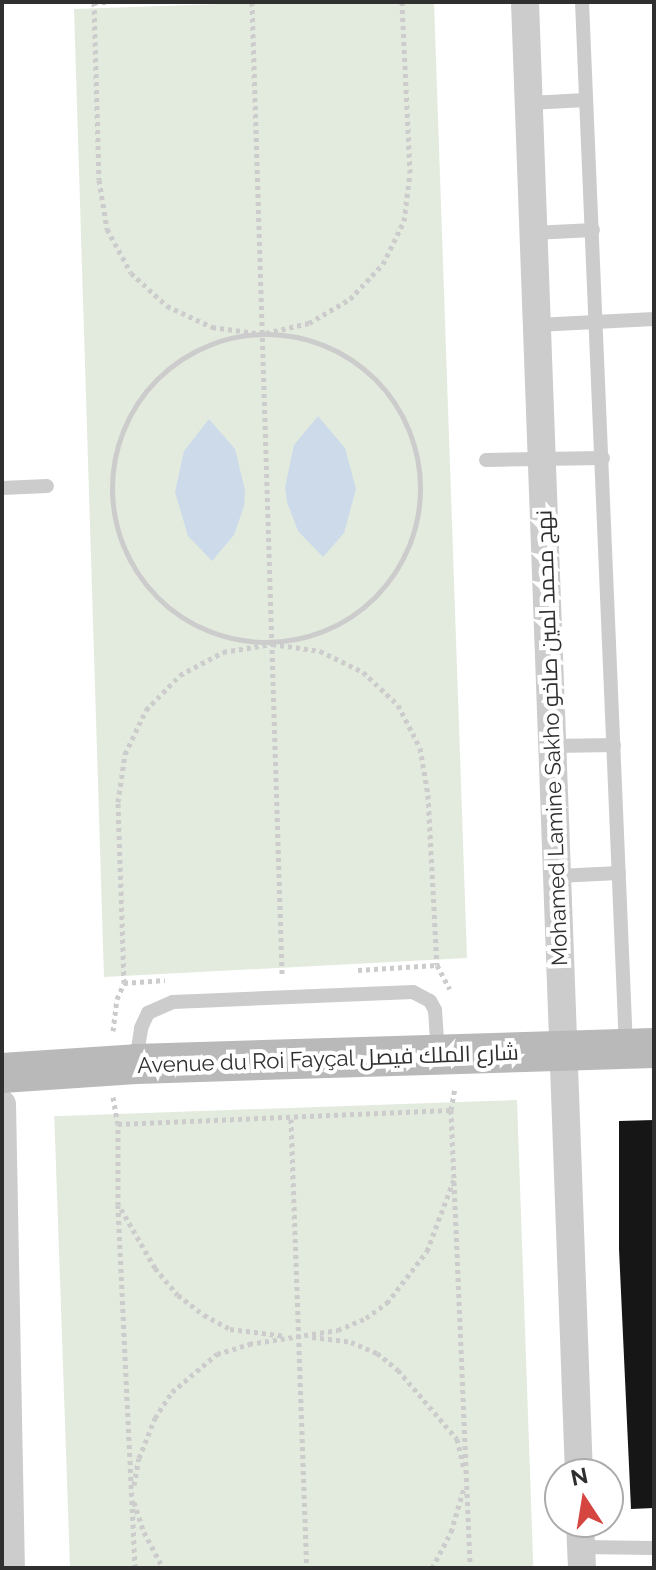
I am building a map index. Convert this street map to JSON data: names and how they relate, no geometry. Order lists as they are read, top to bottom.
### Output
{
  "streets": {
    "street": ["Mohamed Lamine Sakho نهج محمد لمين صاخو", "Avenue du Roi Fayçal شارع الملك فيصل"]
  },
  "crossings": [
    ["Mohamed Lamine Sakho نهج محمد لمين صاخو", "Avenue du Roi Fayçal شارع الملك فيصل"]
  ],
  "north": "top"
}
